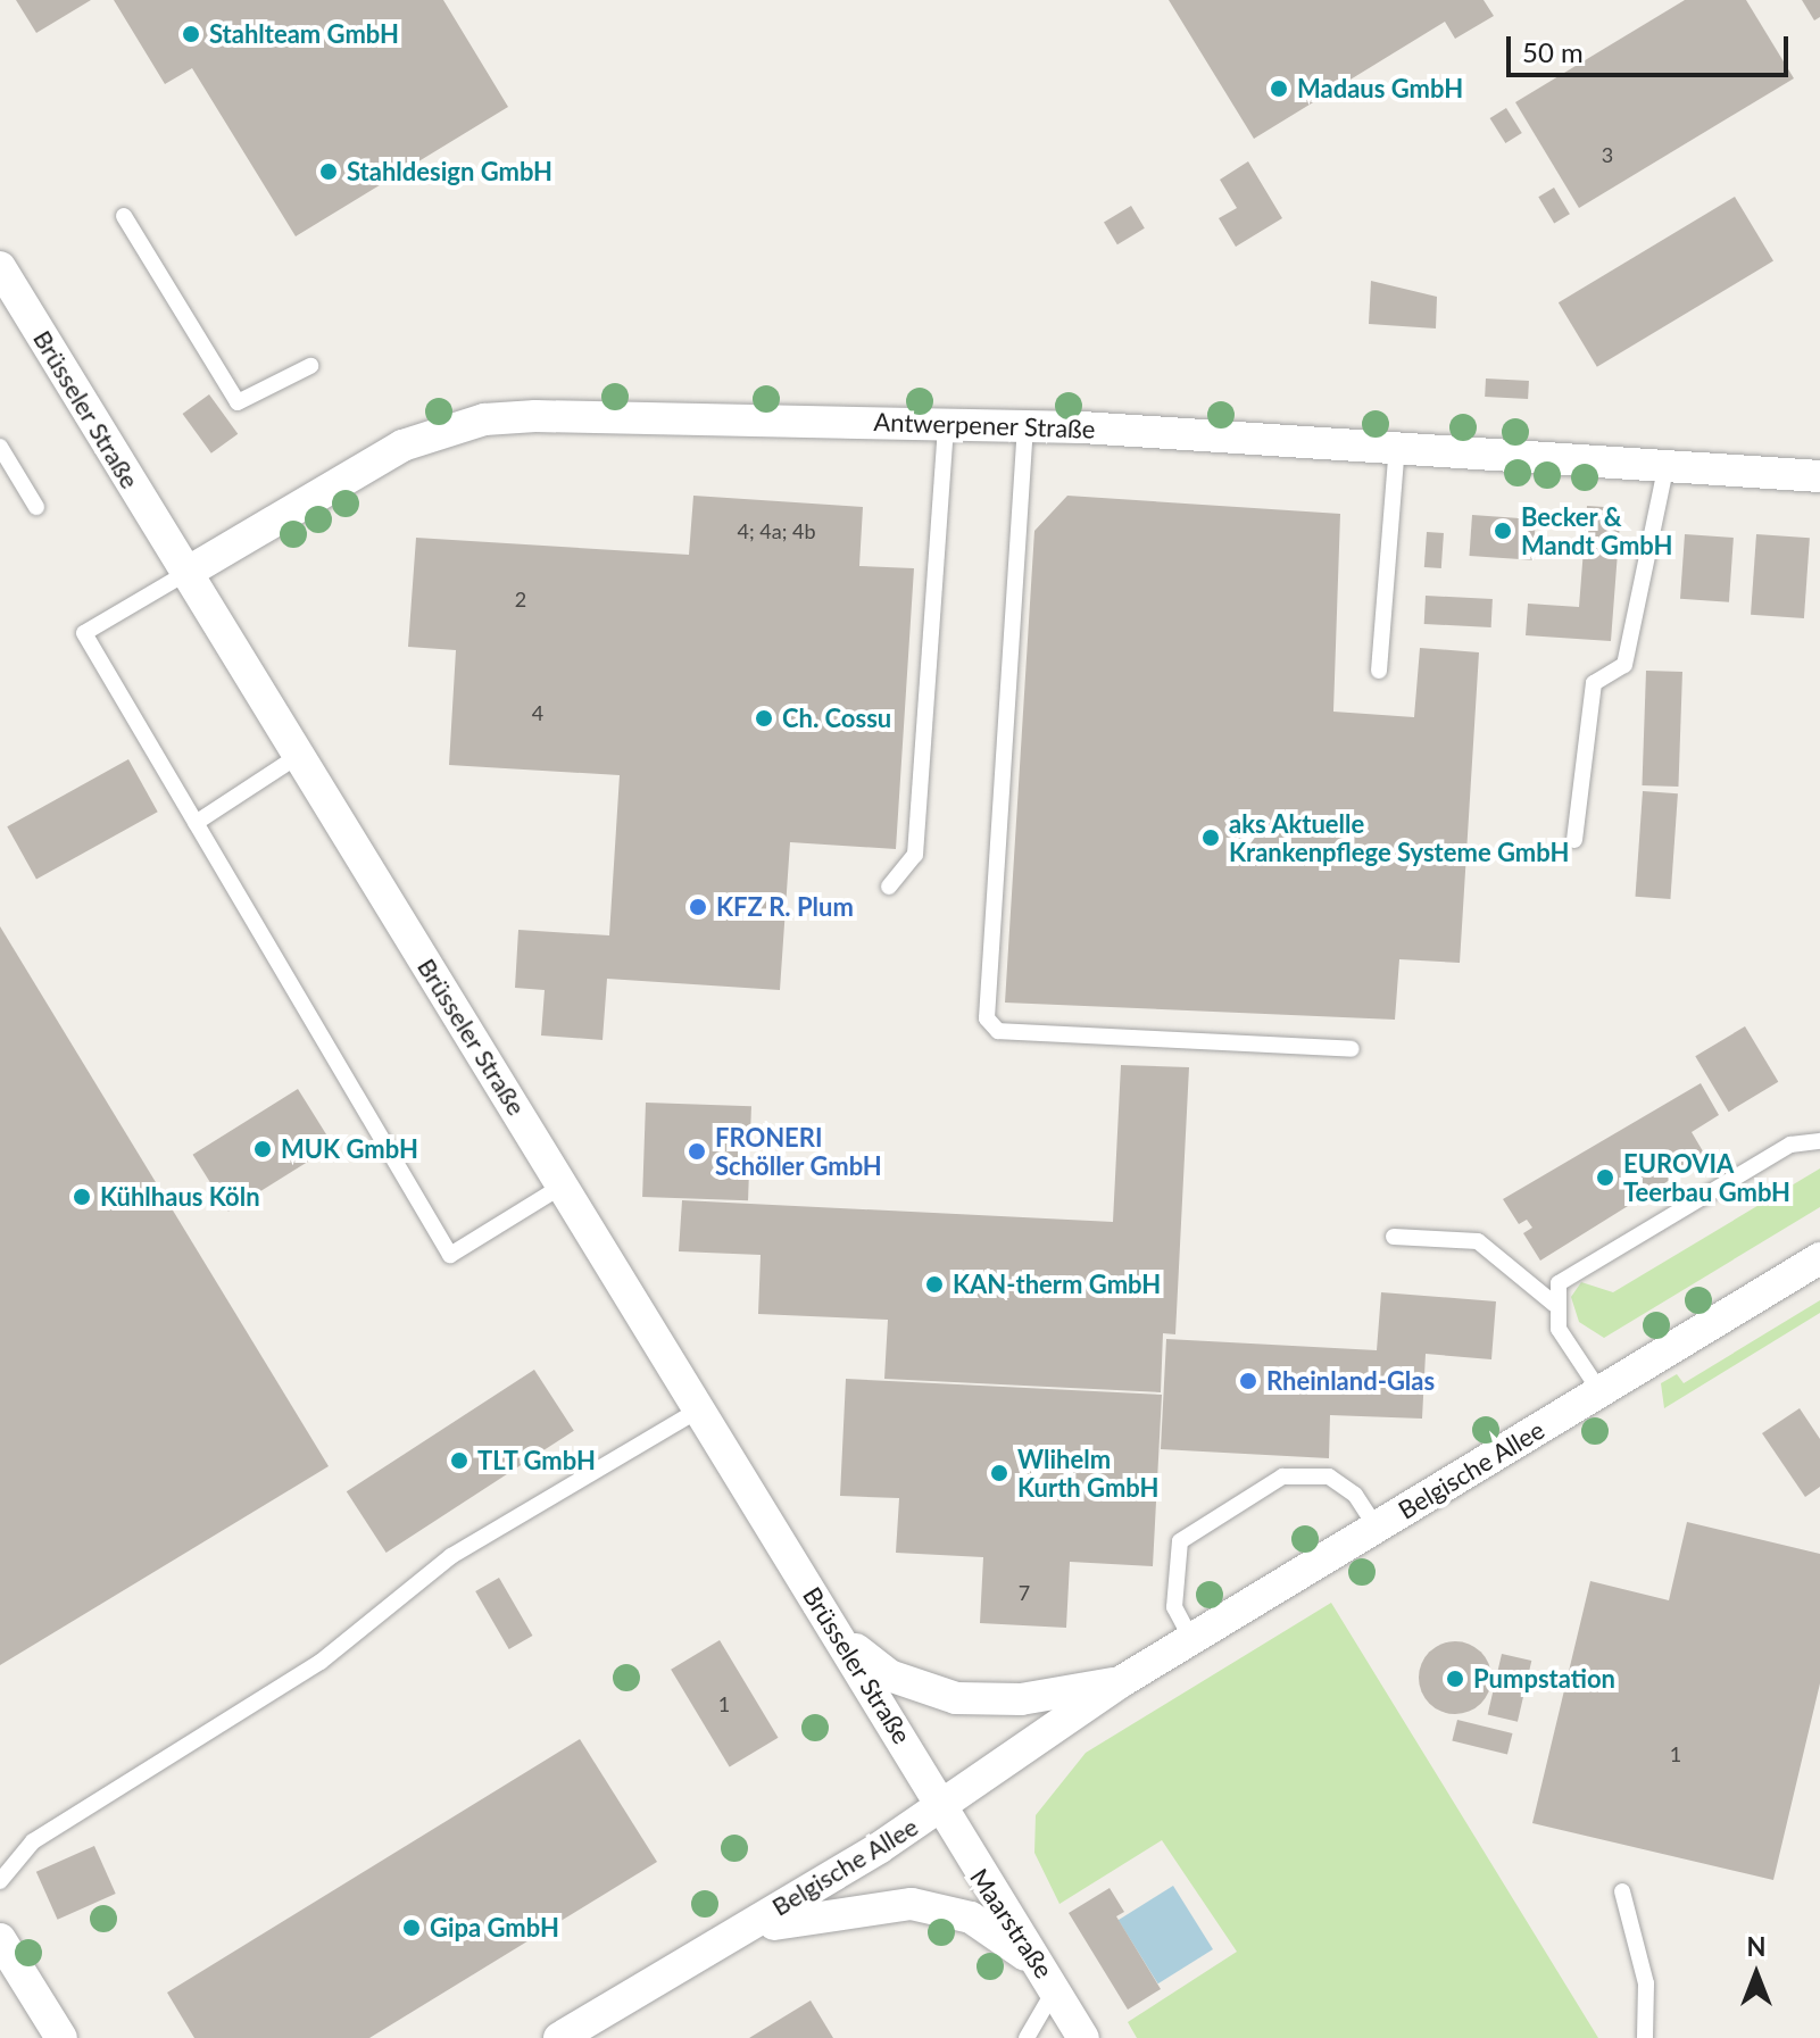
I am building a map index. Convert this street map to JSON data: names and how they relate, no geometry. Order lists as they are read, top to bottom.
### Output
{
  "streets": {
    "street": [
      "Brüsseler Straße",
      "Antwerpener Straße",
      "Belgische Allee",
      "Maarstraße"
    ]
  },
  "crossings": [
    ["Brüsseler Straße", "Antwerpener Straße"],
    ["Brüsseler Straße", "Belgische Allee"],
    ["Brüsseler Straße", "Maarstraße"],
    ["Belgische Allee", "Maarstraße"]
  ],
  "places": [
    "Stahlteam GmbH",
    "Madaus GmbH",
    "Stahldesign GmbH",
    "Becker & Mandt GmbH",
    "Ch. Cossu",
    "aks Aktuelle Krankenpflege Systeme GmbH",
    "KFZ R. Plum",
    "MUK GmbH",
    "FRONERI Schöller GmbH",
    "EUROVIA Teerbau GmbH",
    "Kühlhaus Köln",
    "KAN-therm GmbH",
    "Rheinland-Glas",
    "TLT GmbH",
    "Wlihelm Kurth GmbH",
    "Pumpstation",
    "Gipa GmbH"
  ],
  "house_numbers": [
    "3",
    "4; 4a; 4b",
    "2",
    "4",
    "7",
    "1",
    "1"
  ],
  "scale_bar": "50 m",
  "north": "top"
}
